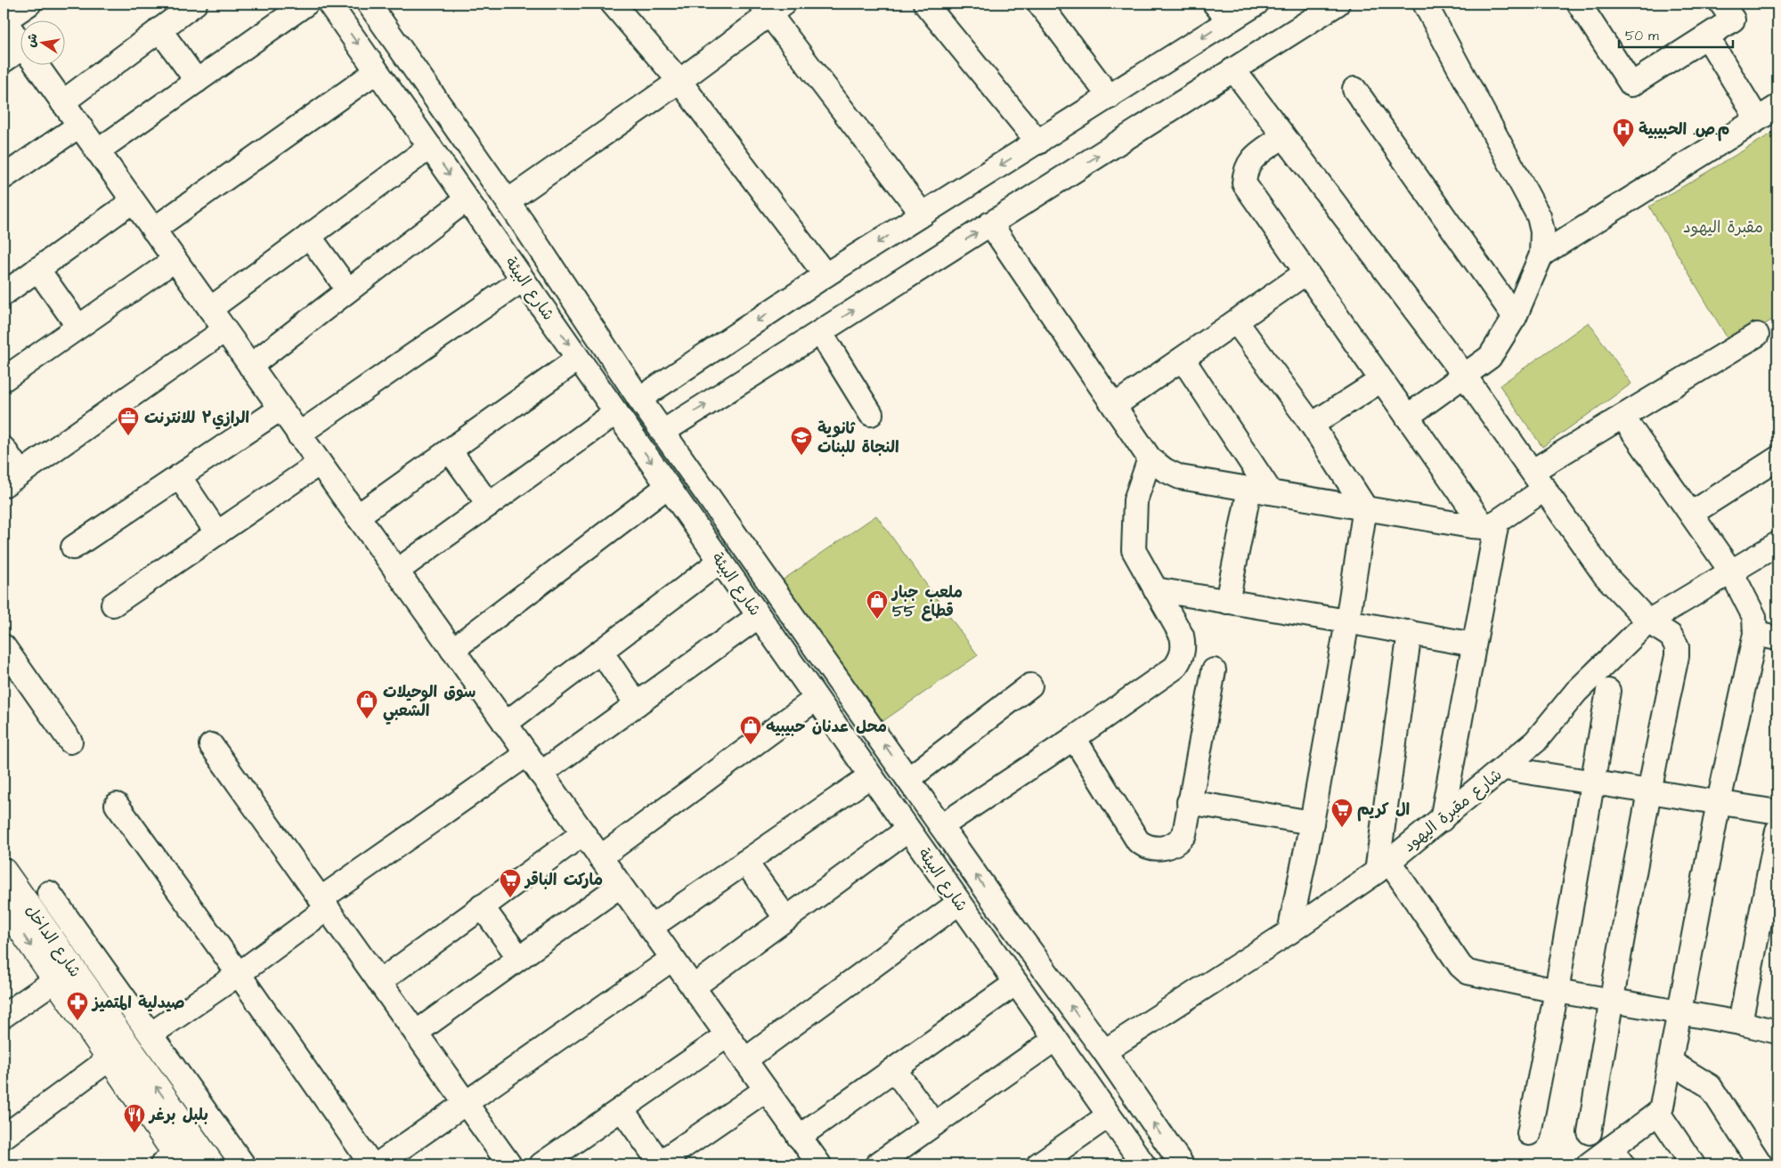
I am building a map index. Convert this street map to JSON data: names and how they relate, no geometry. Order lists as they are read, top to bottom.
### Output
{
  "streets": {
    "main road": ["شارع الداخل"],
    "street": ["شارع البيئة", "شارع مقبرة اليهود"]
  },
  "crossings": [
    ["شارع البيئة", "شارع مقبرة اليهود"]
  ],
  "parks": ["مقبرة اليهود"],
  "places": {
    "hospital": ["م.ص. الحبيبية"],
    "office": ["الرازي٣ للانترنت"],
    "school or university": ["ثانوية النجاة للبنات"],
    "shop": ["ملعب جبار قطاع 55", "سوق الوحيلات الشعبي", "محل عدنان حبيبيه"],
    "supermarket": ["ال كريم", "ماركت الباقر"],
    "pharmacy": ["صيدلية المتميز"],
    "restaurant": ["بلبل برغر"]
  },
  "scale_bar": "50 m",
  "north": "left"
}
